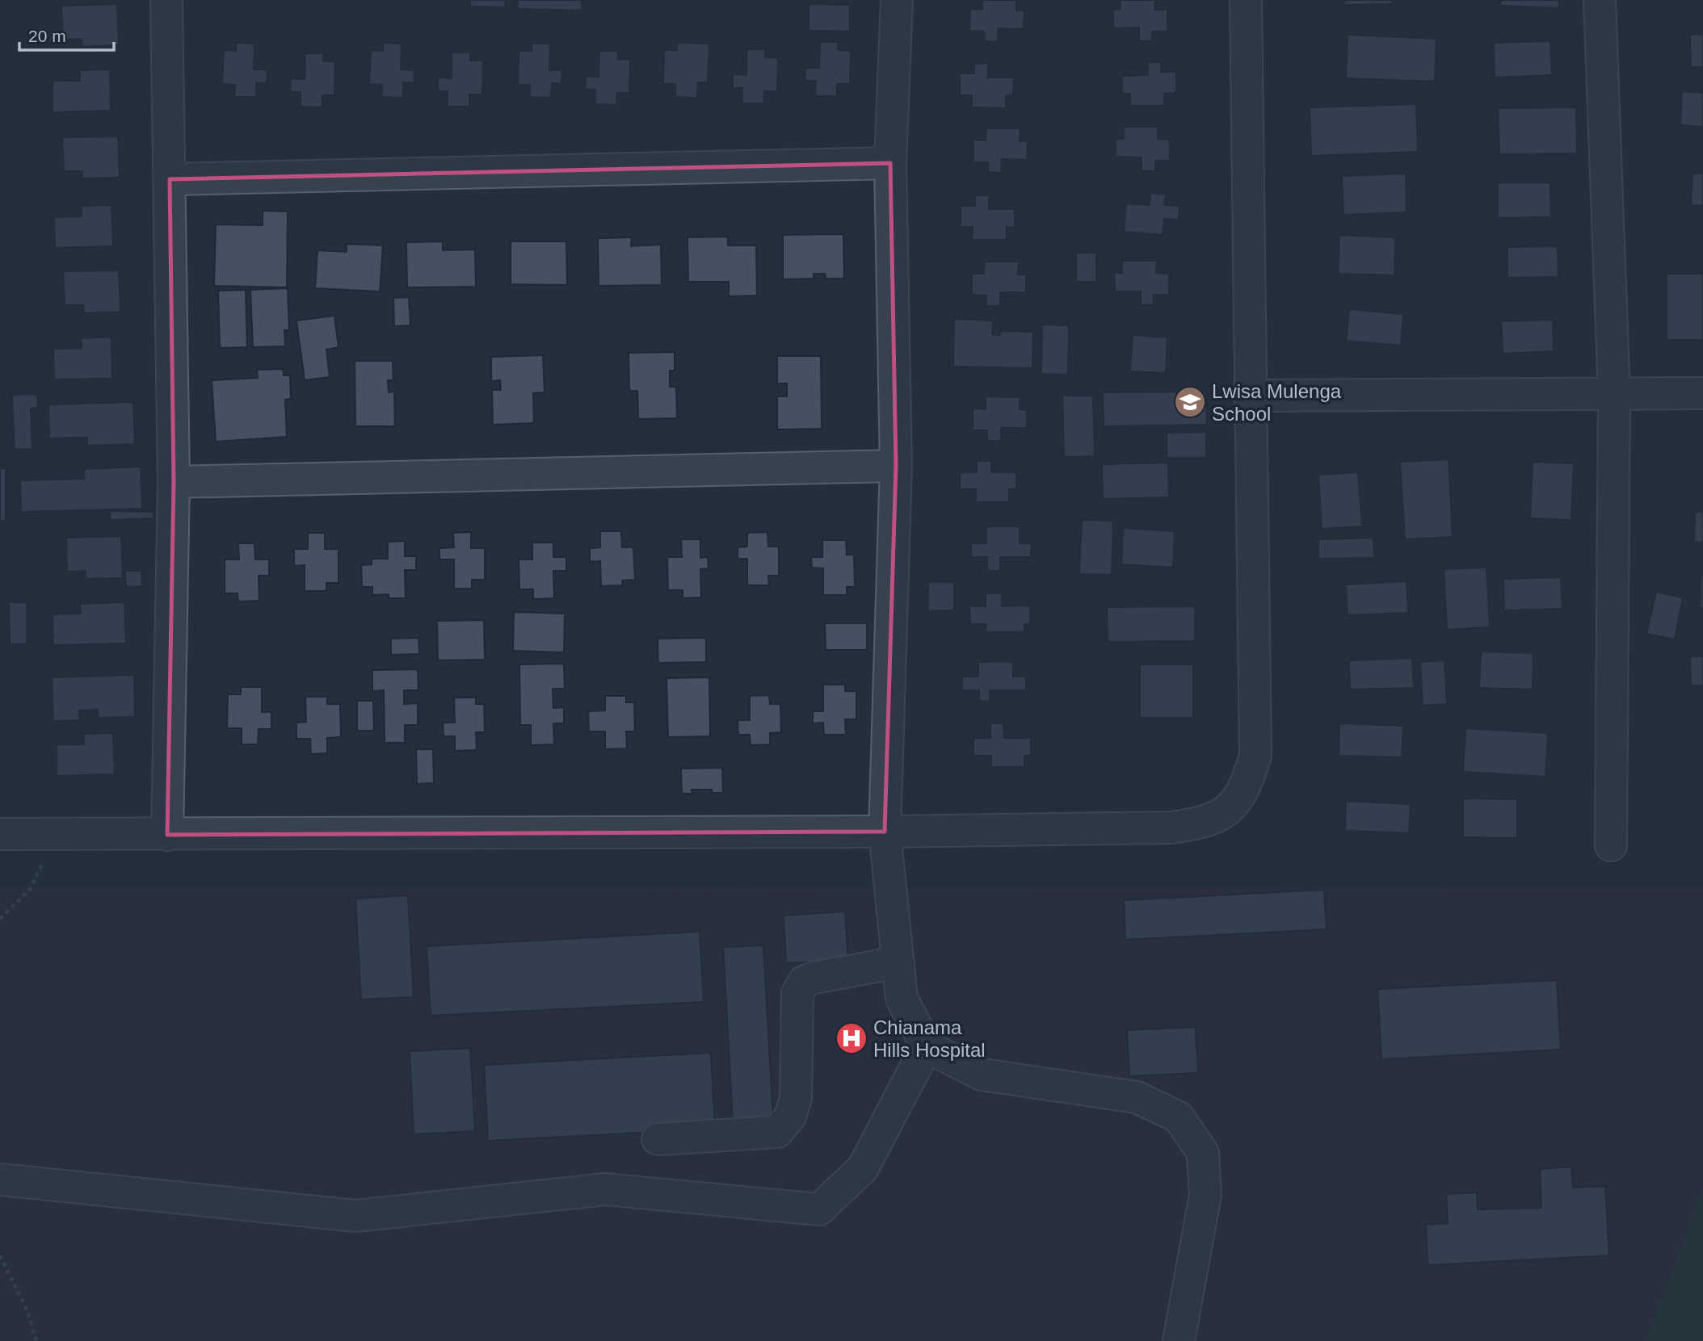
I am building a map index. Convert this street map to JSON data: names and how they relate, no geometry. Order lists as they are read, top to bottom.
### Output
{
  "places": {
    "school or university": ["Lwisa Mulenga School"],
    "hospital": ["Chianama Hills Hospital"]
  },
  "scale_bar": "20 m"
}
